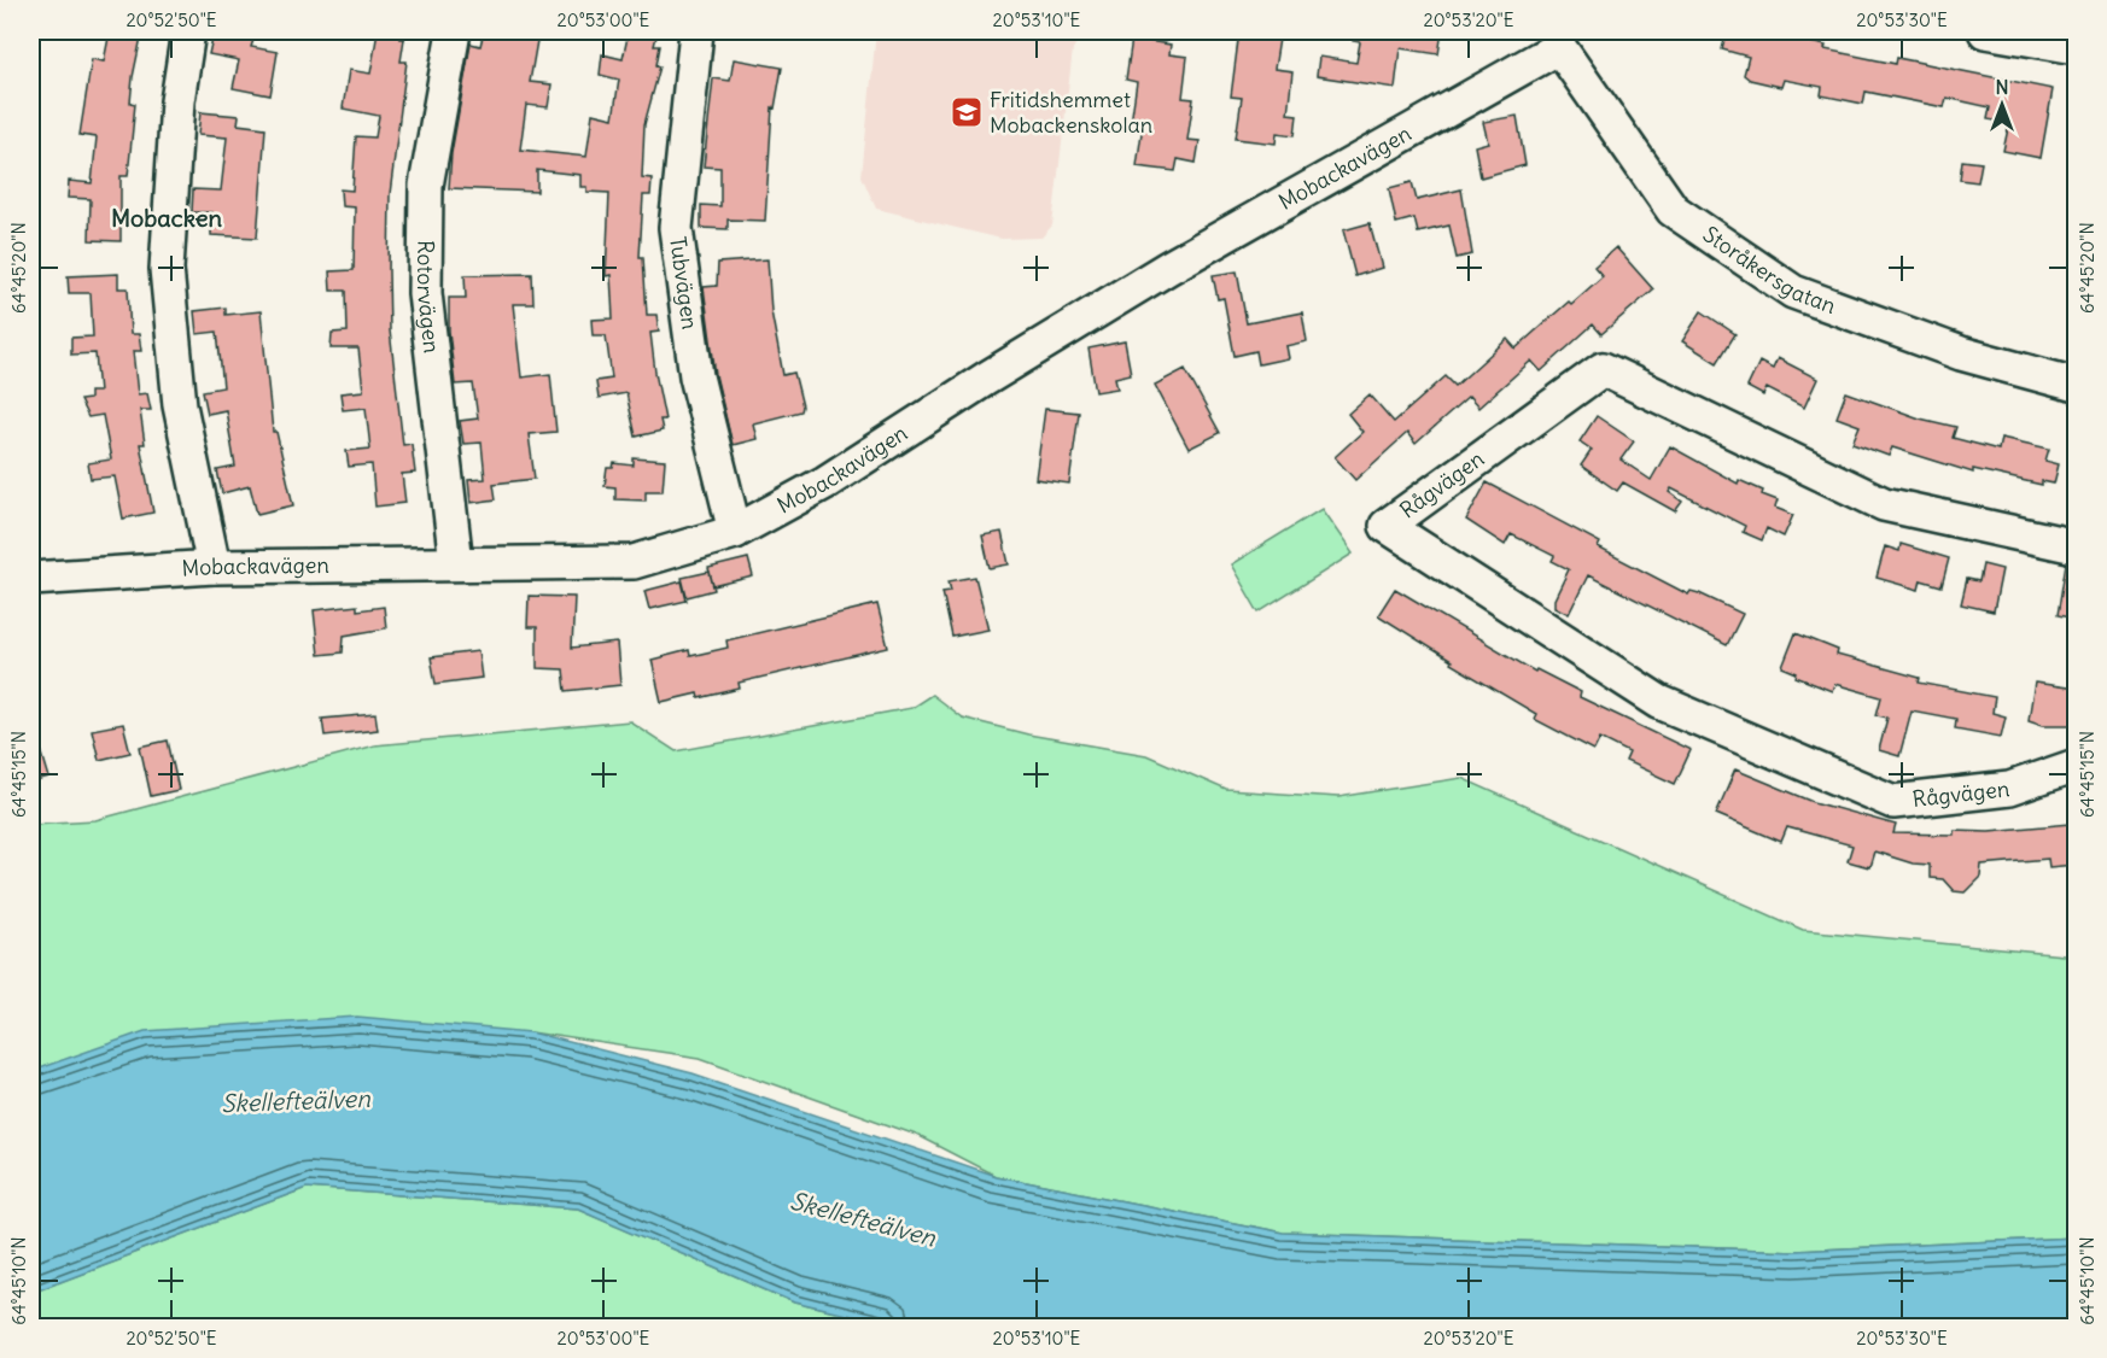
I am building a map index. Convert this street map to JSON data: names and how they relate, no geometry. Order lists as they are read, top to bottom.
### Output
{
  "streets": {
    "street": [
      "Mobackavägen",
      "Storåkersgatan",
      "Tubvägen",
      "Rotorvägen",
      "Rågvägen"
    ]
  },
  "crossings": [
    ["Mobackavägen", "Storåkersgatan"],
    ["Mobackavägen", "Tubvägen"],
    ["Mobackavägen", "Rotorvägen"]
  ],
  "districts": ["Mobacken"],
  "water": ["Skellefteälven"],
  "places": {
    "school or university": ["Fritidshemmet Mobackenskolan"]
  },
  "north": "top",
  "coordinates": [
    "20°52'50\"E",
    "20°53'00\"E",
    "20°53'10\"E",
    "20°53'20\"E",
    "20°53'30\"E",
    "64°45'20\"N",
    "64°45'15\"N",
    "64°45'10\"N"
  ]
}
